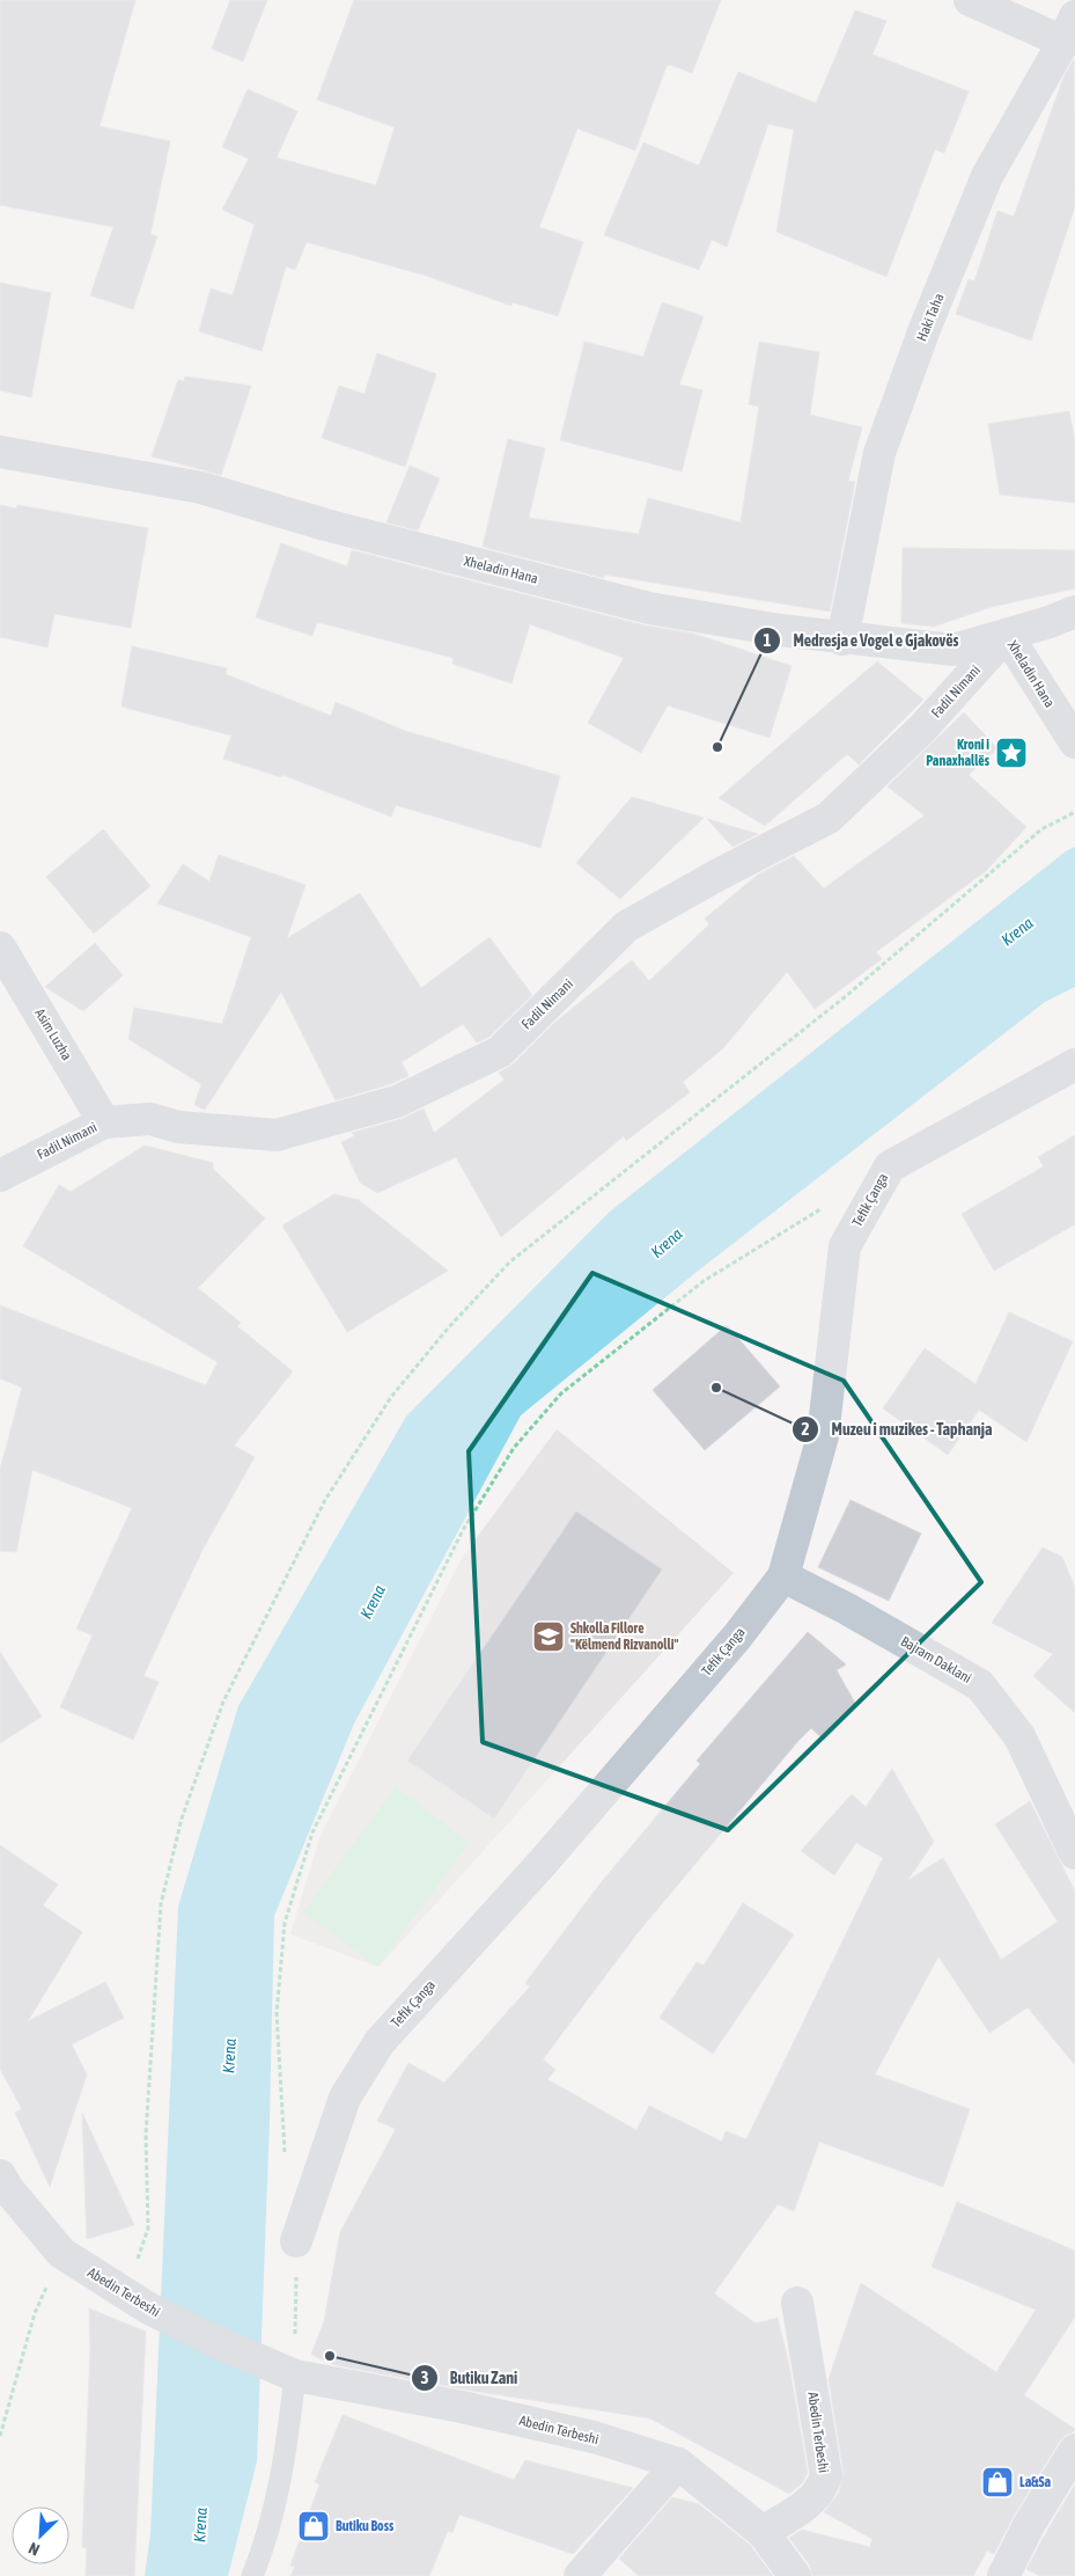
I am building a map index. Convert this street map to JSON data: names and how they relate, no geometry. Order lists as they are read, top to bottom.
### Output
{
  "streets": {
    "street": [
      "Haki Taha",
      "Xheladin Hana",
      "Fadil Nimani",
      "Asim Luzha",
      "Tefik Çanga",
      "Bajram Daklani",
      "Abedin Terbeshi",
      "Abedin Tërbeshi"
    ]
  },
  "crossings": [
    ["Haki Taha", "Xheladin Hana"],
    ["Xheladin Hana", "Fadil Nimani"],
    ["Fadil Nimani", "Asim Luzha"],
    ["Tefik Çanga", "Bajram Daklani"],
    ["Abedin Terbeshi", "Abedin Tërbeshi"]
  ],
  "water": ["Krena"],
  "places": {
    "other": ["Medresja e Vogel e Gjakovës", "Muzeu i muzikes - Taphanja", "Butiku Zani"],
    "place": ["Kroni i Panaxhallës"],
    "school or university": ["Shkolla Fillore \"Këlmend Rizvanolli\""],
    "shop": ["La&Sa", "Butiku Boss"]
  },
  "north": "bottom left"
}
